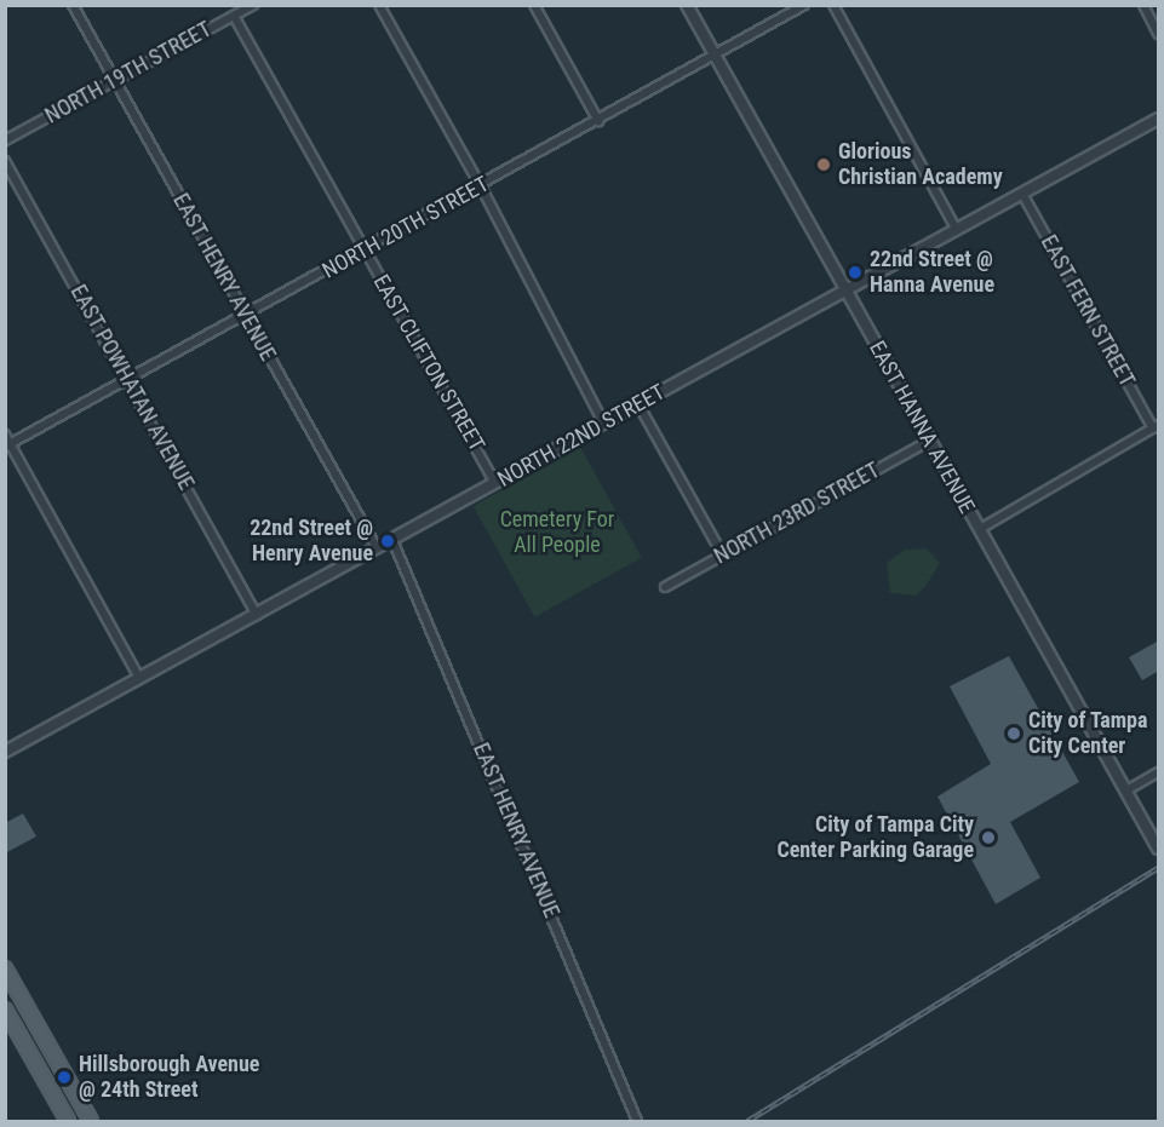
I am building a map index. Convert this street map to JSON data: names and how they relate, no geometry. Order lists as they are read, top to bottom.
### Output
{
  "streets": {
    "street": [
      "NORTH 19TH STREET",
      "NORTH 20TH STREET",
      "EAST HENRY AVENUE",
      "EAST FERN STREET",
      "EAST CLIFTON STREET",
      "EAST POWHATAN AVENUE",
      "EAST HANNA AVENUE",
      "NORTH 22ND STREET",
      "NORTH 23RD STREET"
    ]
  },
  "crossings": [
    ["NORTH 19TH STREET", "EAST HENRY AVENUE"],
    ["NORTH 19TH STREET", "EAST CLIFTON STREET"],
    ["NORTH 20TH STREET", "EAST HENRY AVENUE"],
    ["NORTH 20TH STREET", "EAST CLIFTON STREET"],
    ["NORTH 20TH STREET", "EAST POWHATAN AVENUE"],
    ["NORTH 20TH STREET", "EAST HANNA AVENUE"],
    ["EAST HENRY AVENUE", "NORTH 22ND STREET"],
    ["EAST FERN STREET", "NORTH 22ND STREET"],
    ["EAST CLIFTON STREET", "NORTH 22ND STREET"],
    ["EAST POWHATAN AVENUE", "NORTH 22ND STREET"],
    ["EAST HANNA AVENUE", "NORTH 22ND STREET"],
    ["EAST HANNA AVENUE", "NORTH 23RD STREET"]
  ],
  "parks": ["Cemetery For All People"],
  "places": [
    "Glorious Christian Academy",
    "22nd Street @ Hanna Avenue",
    "22nd Street @ Henry Avenue",
    "City of Tampa City Center",
    "City of Tampa City Center Parking Garage",
    "Hillsborough Avenue @ 24th Street"
  ]
}
